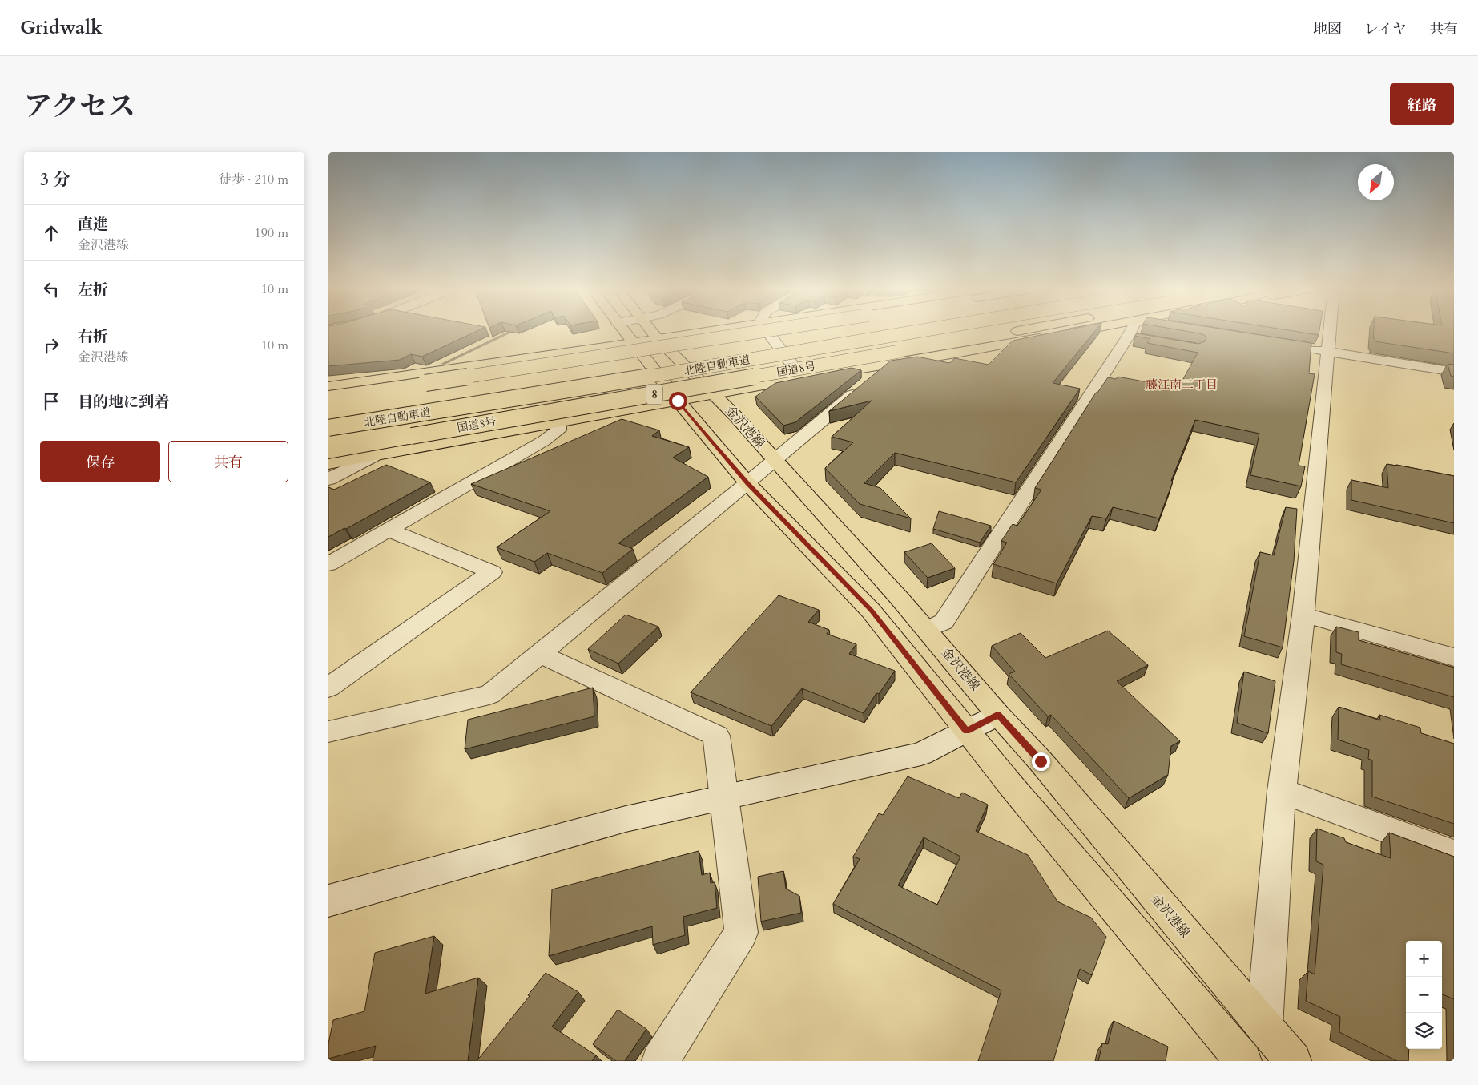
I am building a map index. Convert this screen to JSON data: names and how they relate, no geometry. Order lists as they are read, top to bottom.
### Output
{
  "streets": {
    "main road": [
      "北陸自動車道",
      "国道8号",
      "8",
      "金沢港線"
    ]
  },
  "districts": ["藤江南二丁目"],
  "north": "bottom left",
  "page": {
    "header": "Gridwalk",
    "nav": ["地図", "レイヤ", "共有"],
    "title": "アクセス",
    "buttons": [
      "経路",
      ["保存", "共有"]
    ],
    "heading": ["3 分", "徒歩 · 210 m"],
    "list": [
      ["直進", "金沢港線", "190 m"],
      ["左折", "10 m"],
      ["右折", "金沢港線", "10 m"],
      "目的地に到着"
    ],
    "map_buttons": ["+", "−"]
  }
}
